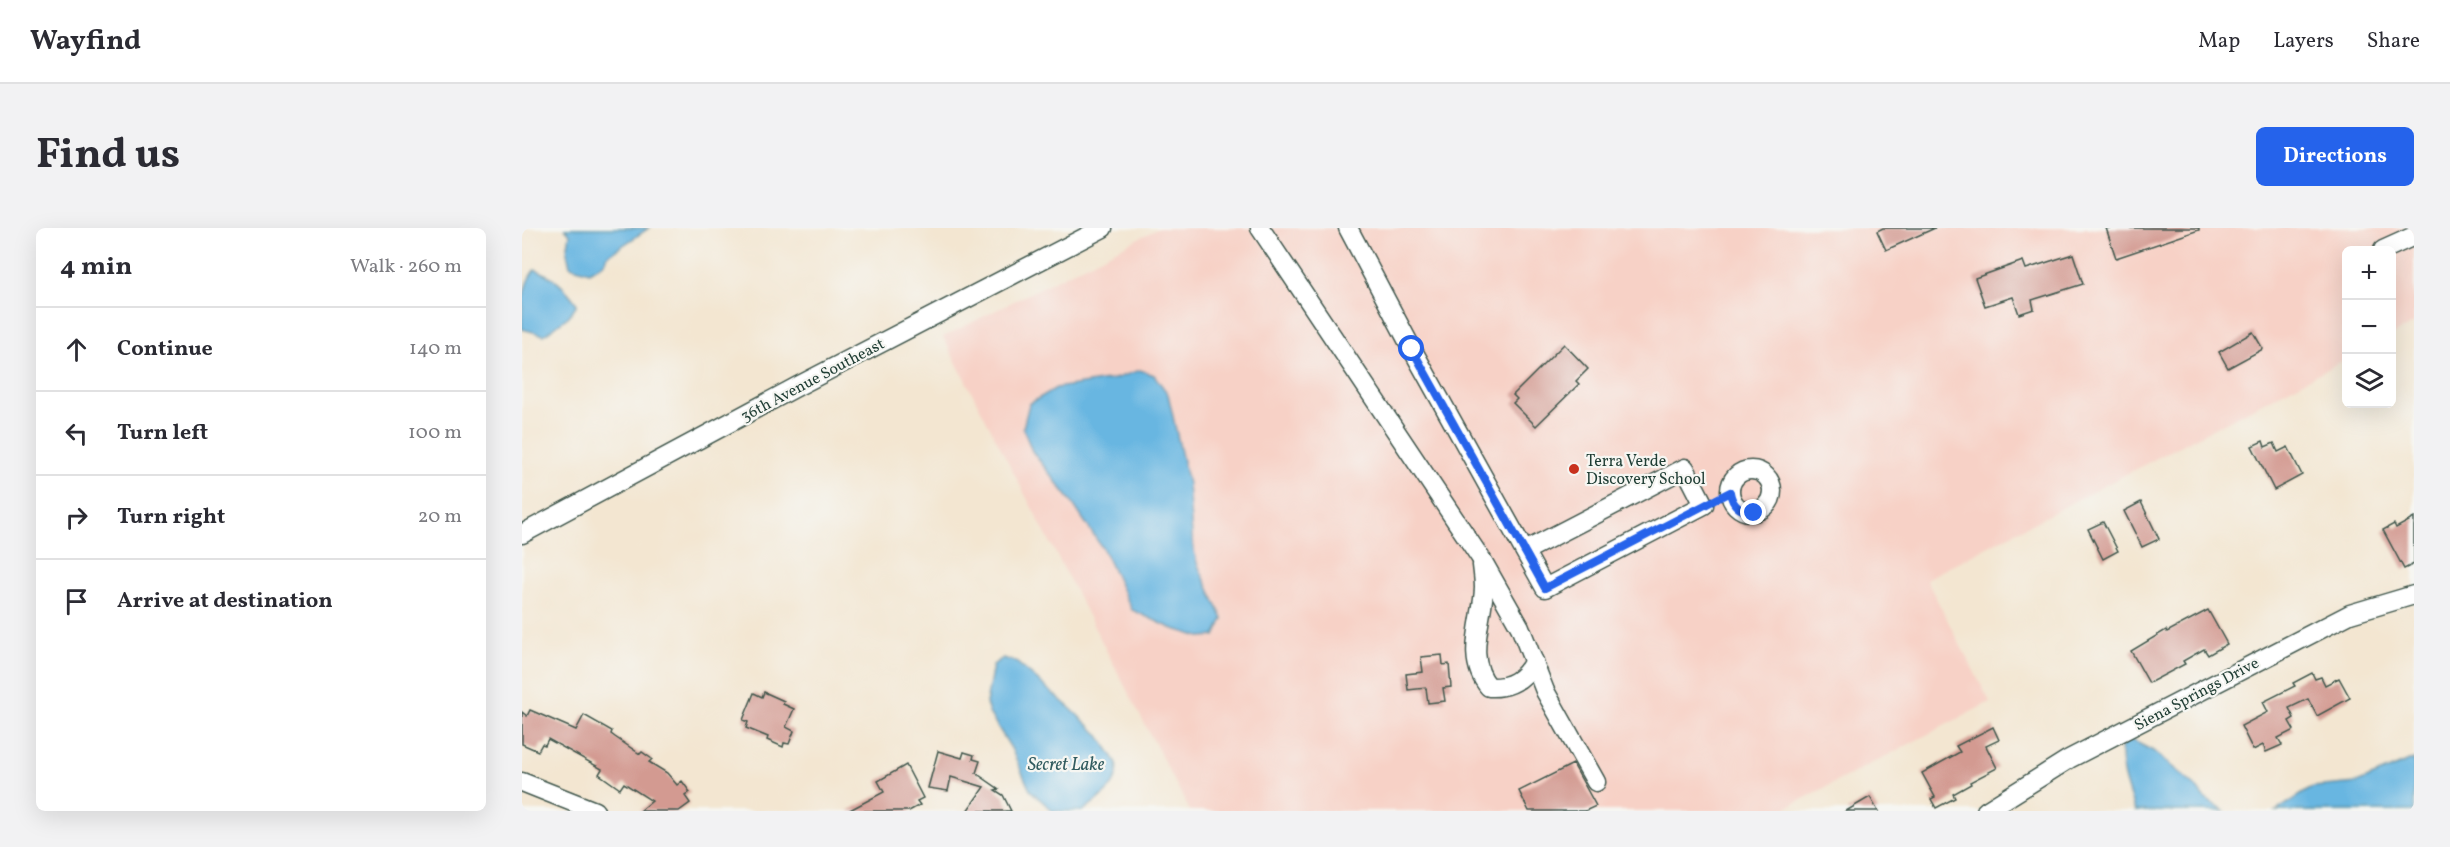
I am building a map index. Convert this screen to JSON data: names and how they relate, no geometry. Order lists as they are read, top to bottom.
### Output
{
  "streets": {
    "street": ["36th Avenue Southeast", "Siena Springs Drive"]
  },
  "water": ["Secret Lake"],
  "places": ["Terra Verde Discovery School"],
  "page": {
    "header": "Wayfind",
    "nav": ["Map", "Layers", "Share"],
    "title": "Find us",
    "buttons": "Directions",
    "heading": ["4 min", "Walk · 260 m"],
    "map_buttons": ["+", "−"],
    "list": [
      ["Continue", "140 m"],
      ["Turn left", "100 m"],
      ["Turn right", "20 m"],
      "Arrive at destination"
    ]
  }
}
